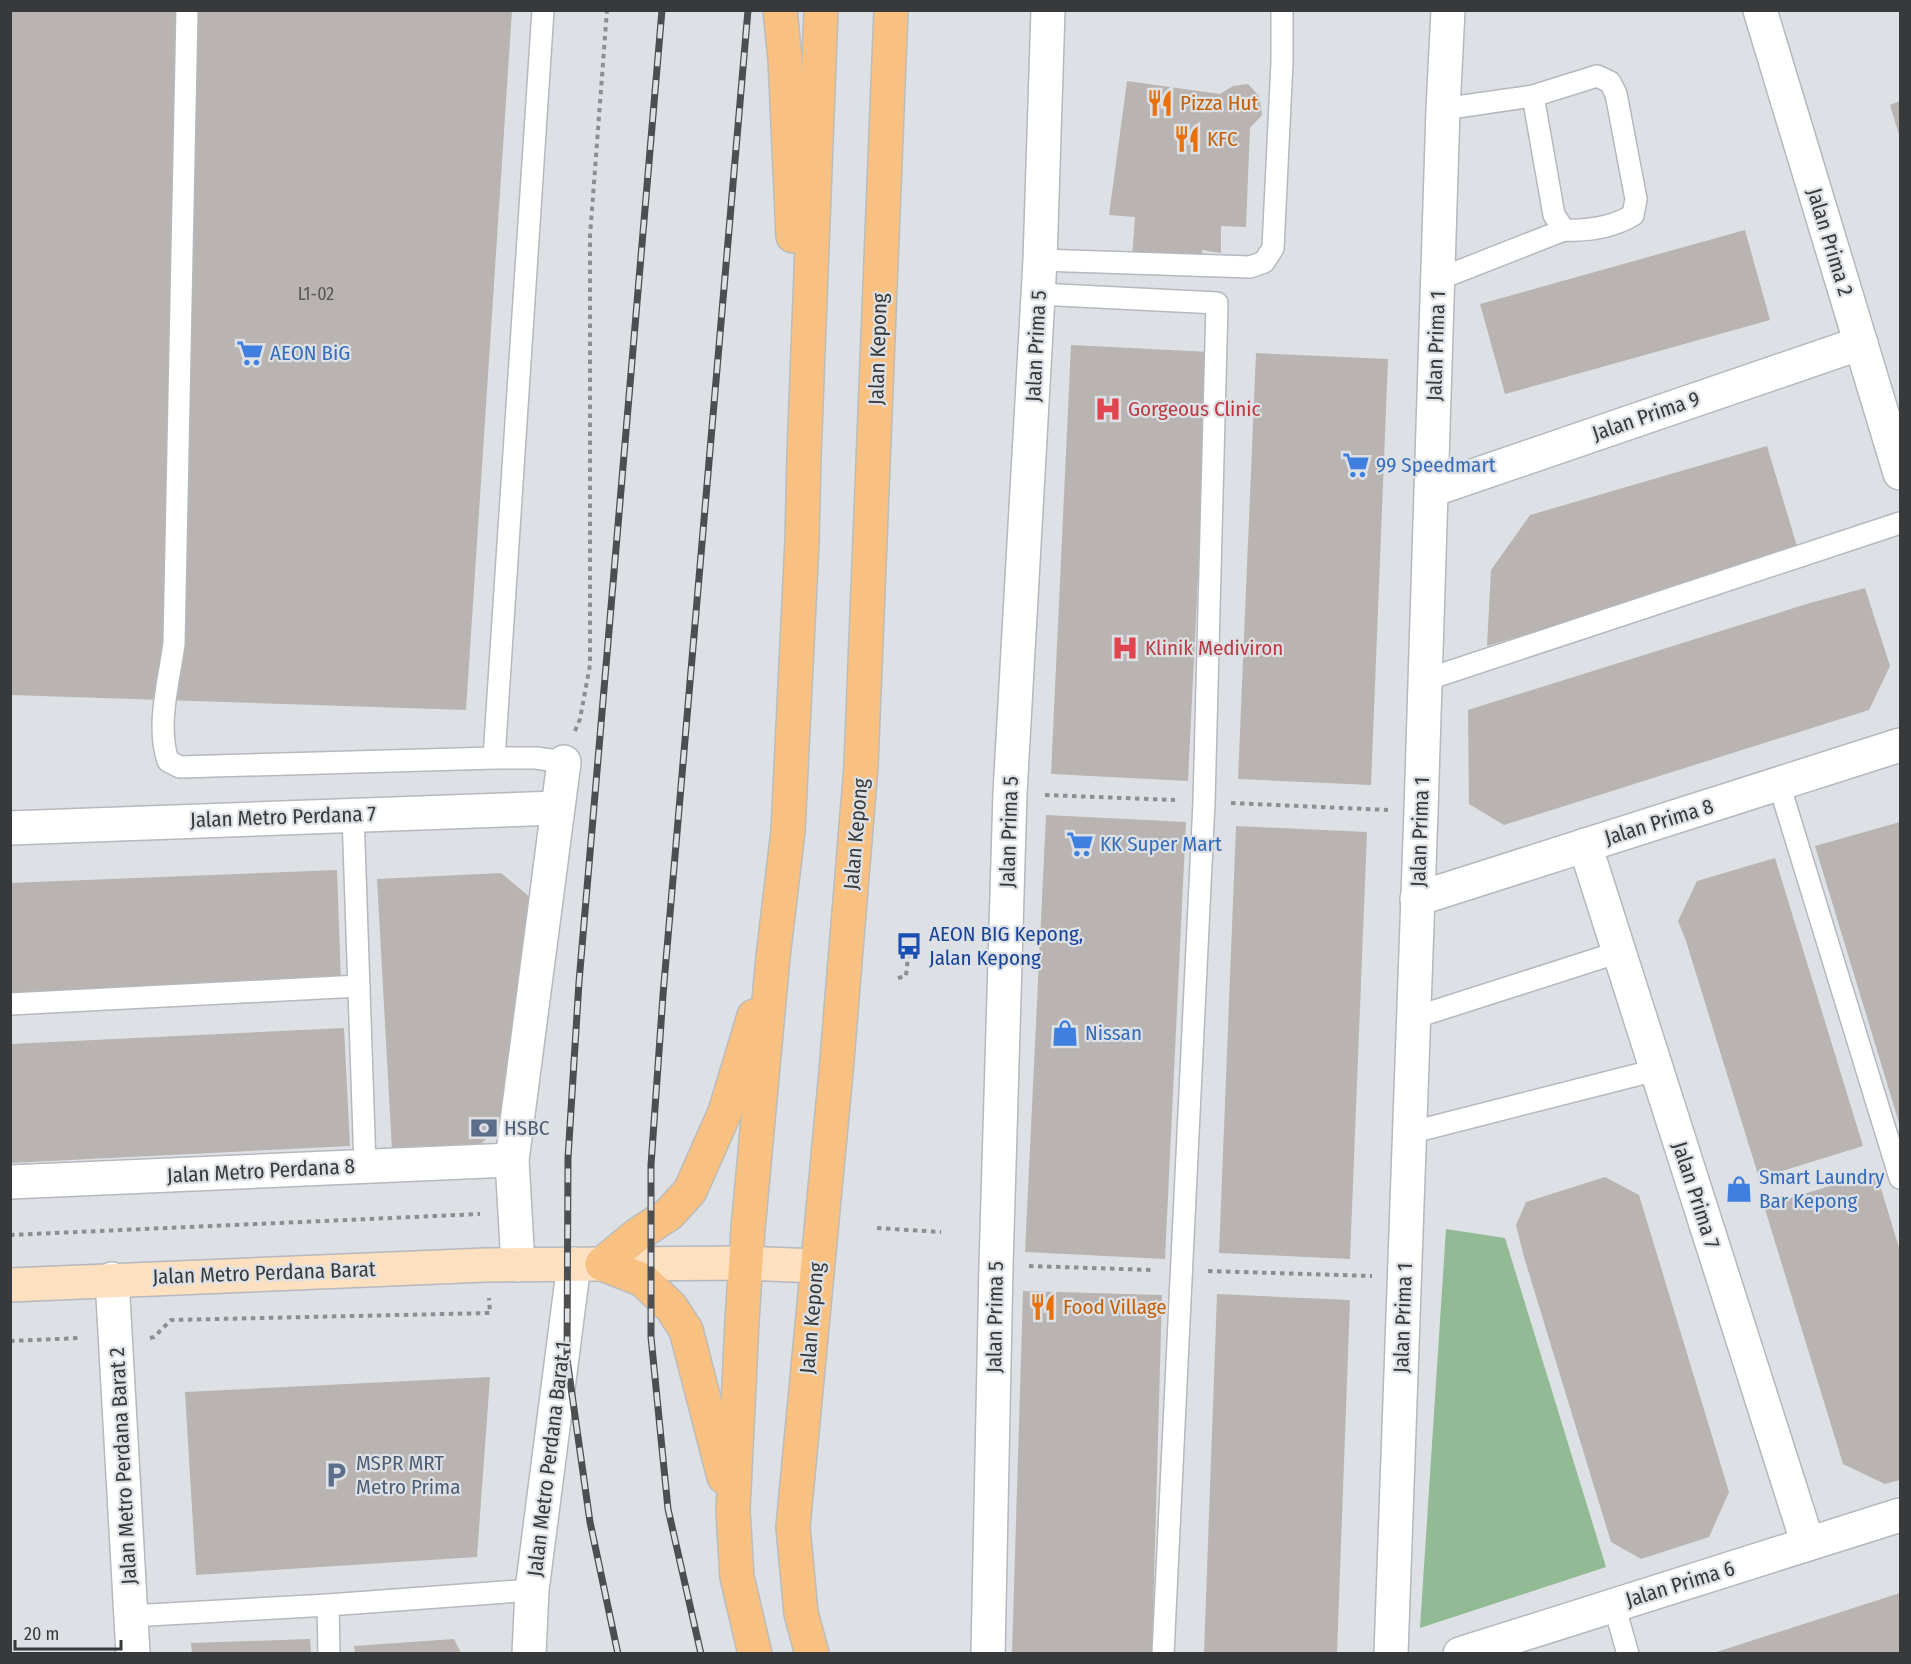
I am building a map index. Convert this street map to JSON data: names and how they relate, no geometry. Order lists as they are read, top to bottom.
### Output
{
  "streets": {
    "main road": ["Jalan Kepong"],
    "street": [
      "Jalan Prima 2",
      "Jalan Prima 5",
      "Jalan Prima 1",
      "Jalan Prima 9",
      "Jalan Metro Perdana 7",
      "Jalan Prima 8",
      "Jalan Metro Perdana 8",
      "Jalan Prima 7",
      "Jalan Metro Perdana Barat",
      "Jalan Metro Perdana Barat 1",
      "Jalan Metro Perdana Barat 2",
      "Jalan Prima 6"
    ]
  },
  "crossings": [
    ["Jalan Prima 2", "Jalan Prima 9"],
    ["Jalan Prima 1", "Jalan Prima 9"],
    ["Jalan Prima 1", "Jalan Prima 8"],
    ["Jalan Kepong", "Jalan Metro Perdana Barat"],
    ["Jalan Prima 8", "Jalan Prima 7"],
    ["Jalan Prima 7", "Jalan Prima 6"],
    ["Jalan Metro Perdana Barat", "Jalan Metro Perdana Barat 1"],
    ["Jalan Metro Perdana Barat", "Jalan Metro Perdana Barat 2"]
  ],
  "places": {
    "restaurant": ["Pizza Hut", "KFC", "Food Village"],
    "supermarket": ["AEON BiG", "99 Speedmart", "KK Super Mart"],
    "hospital": ["Gorgeous Clinic", "Klinik Mediviron"],
    "bus stop": ["AEON BIG Kepong, Jalan Kepong"],
    "shop": ["Nissan", "Smart Laundry Bar Kepong"],
    "bank": ["HSBC"],
    "parking": ["MSPR MRT Metro Prima"]
  },
  "house_numbers": ["L1-02"],
  "scale_bar": "20 m"
}
